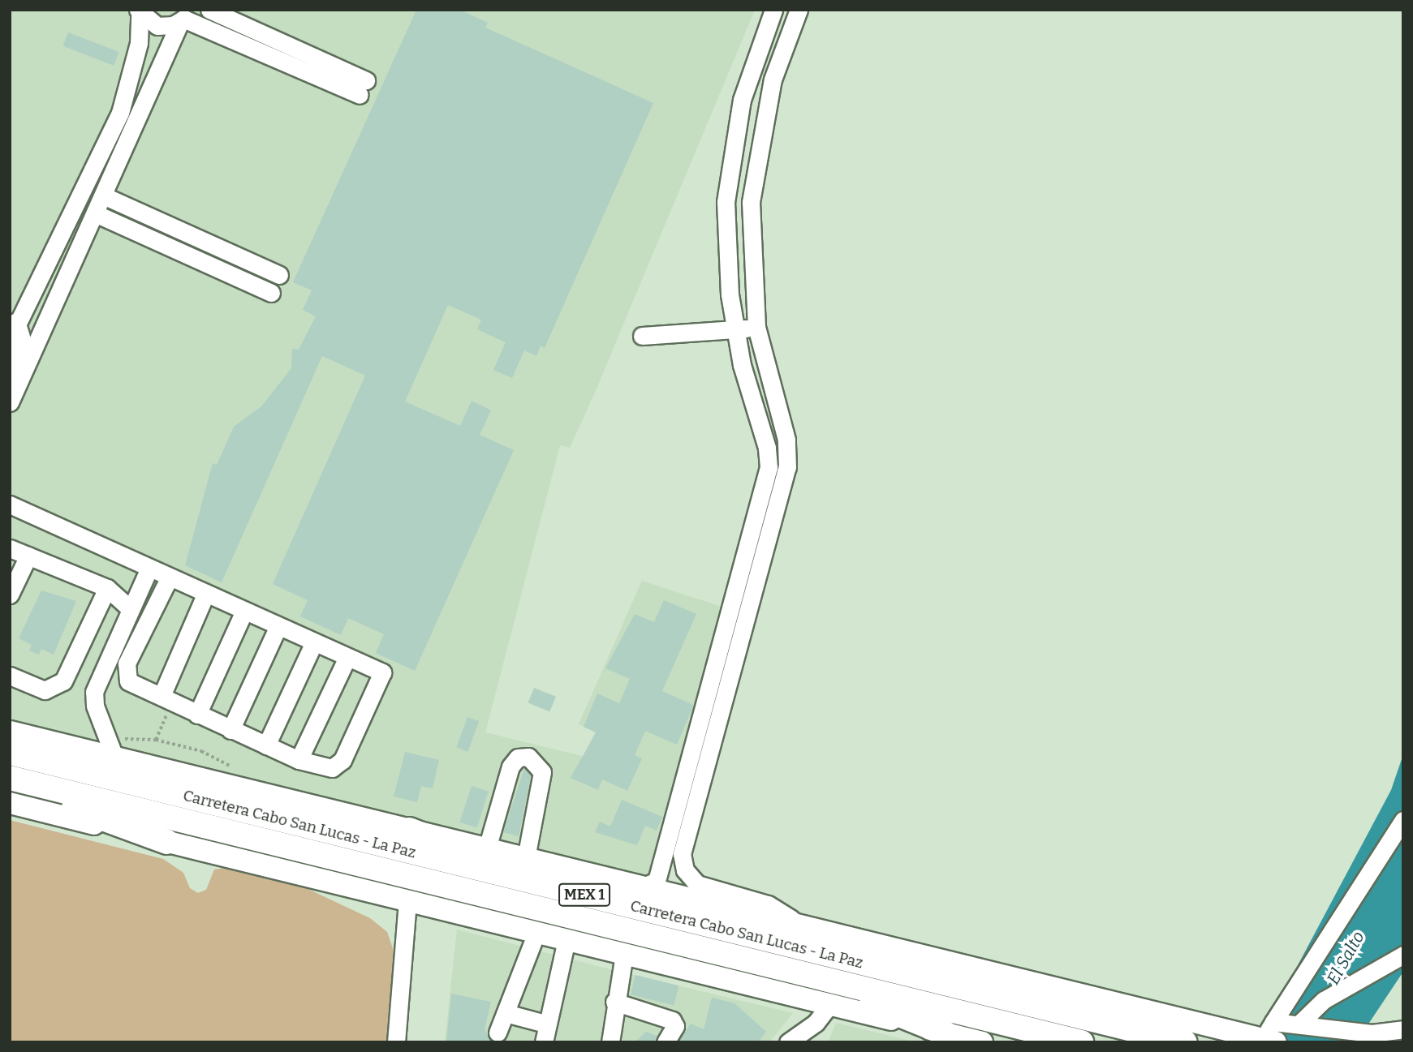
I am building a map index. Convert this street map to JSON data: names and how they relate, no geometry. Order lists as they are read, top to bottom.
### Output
{
  "streets": {
    "highway": ["Carretera Cabo San Lucas - La Paz", "MEX 1"]
  },
  "water": ["El Salto"]
}
